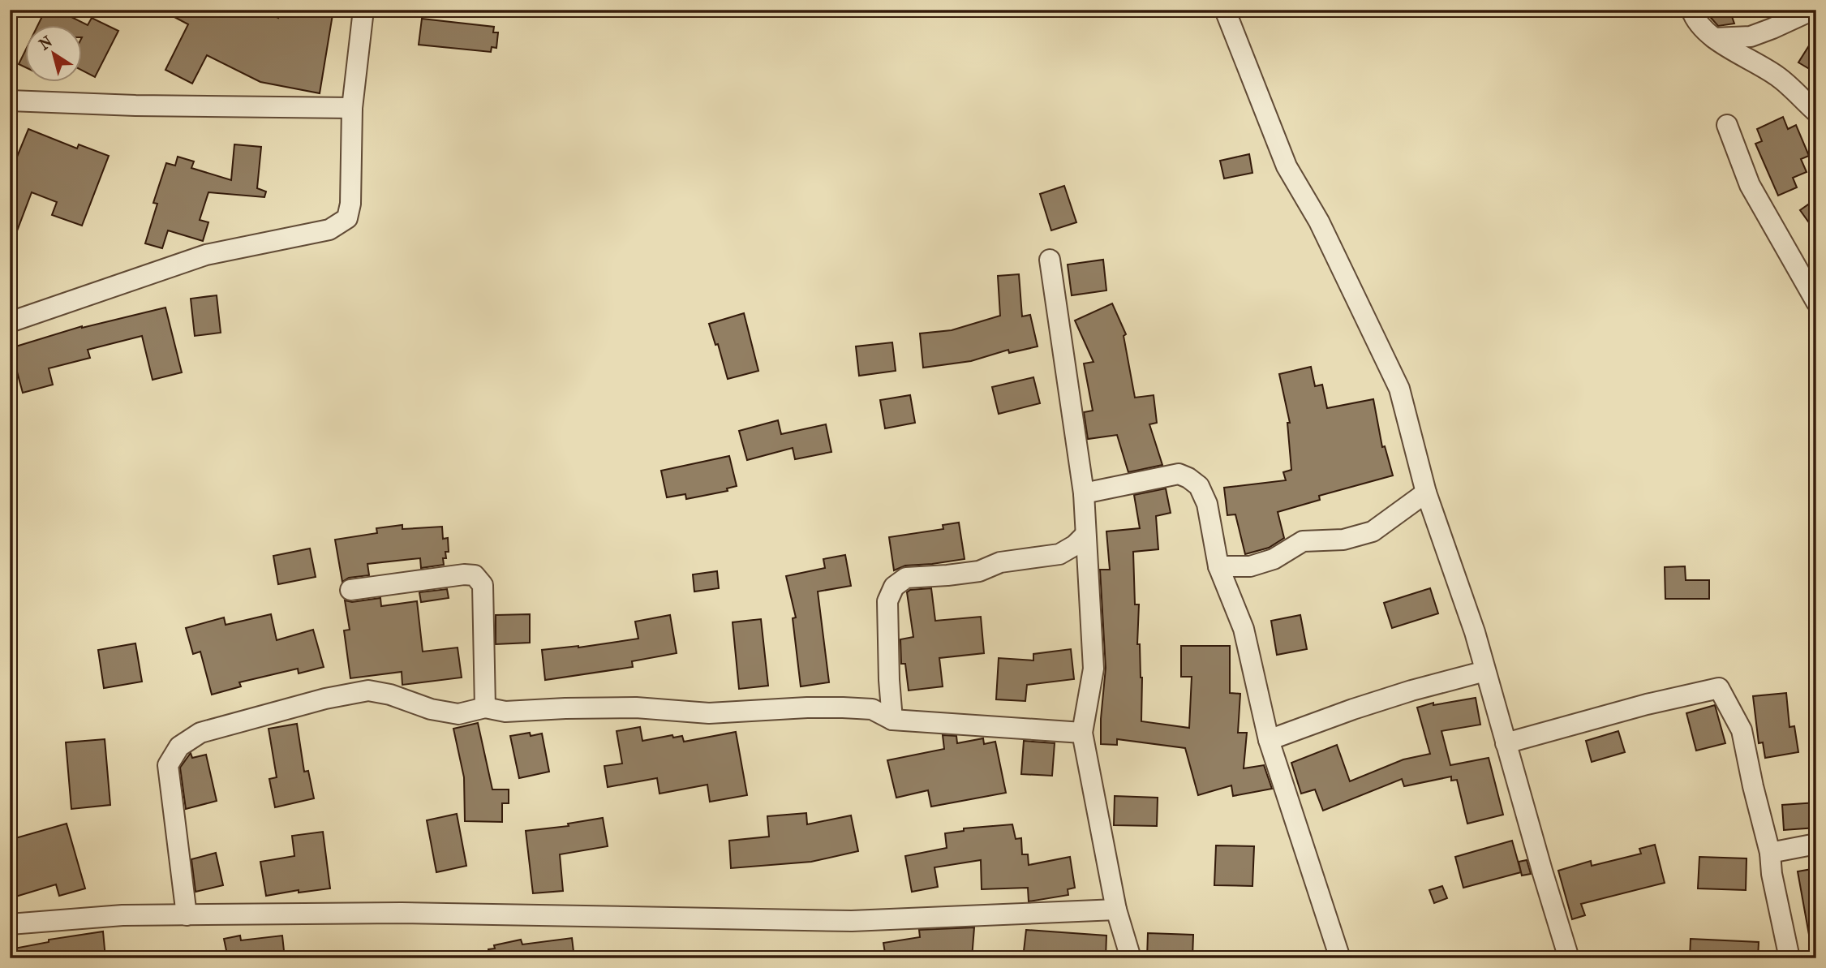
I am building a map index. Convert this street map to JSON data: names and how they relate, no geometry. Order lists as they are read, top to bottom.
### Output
{
  "north": "top left"
}
